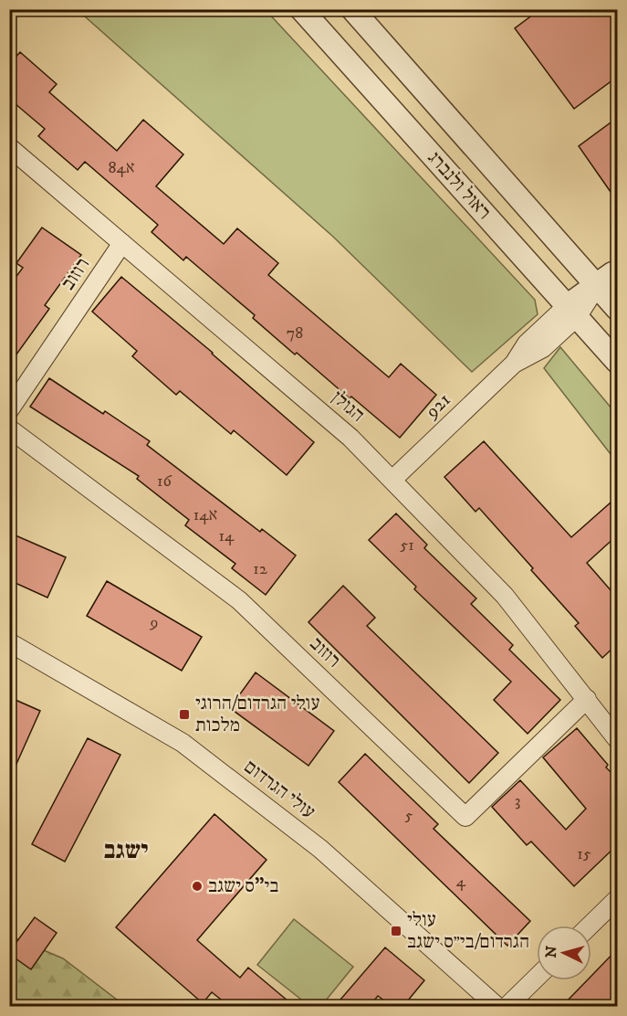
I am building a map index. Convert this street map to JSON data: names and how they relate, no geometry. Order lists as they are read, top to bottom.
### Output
{
  "streets": {
    "street": [
      "ראול ולנברג",
      "רוזוב",
      "921",
      "הגולן",
      "עולי הגרדום"
    ]
  },
  "crossings": [
    ["ראול ולנברג", "921"],
    ["רוזוב", "הגולן"],
    ["921", "הגולן"]
  ],
  "districts": ["ישגב"],
  "places": {
    "transit": ["עולי הגרדום/הרוגי מלכות", "עולי הגרדום/בי״ס ישגב"],
    "other": ["בי\"ס ישגב"]
  },
  "house_numbers": [
    "84א",
    "78",
    "16",
    "14א",
    "14",
    "51",
    "12",
    "9",
    "3",
    "5",
    "15",
    "4"
  ],
  "north": "left"
}
